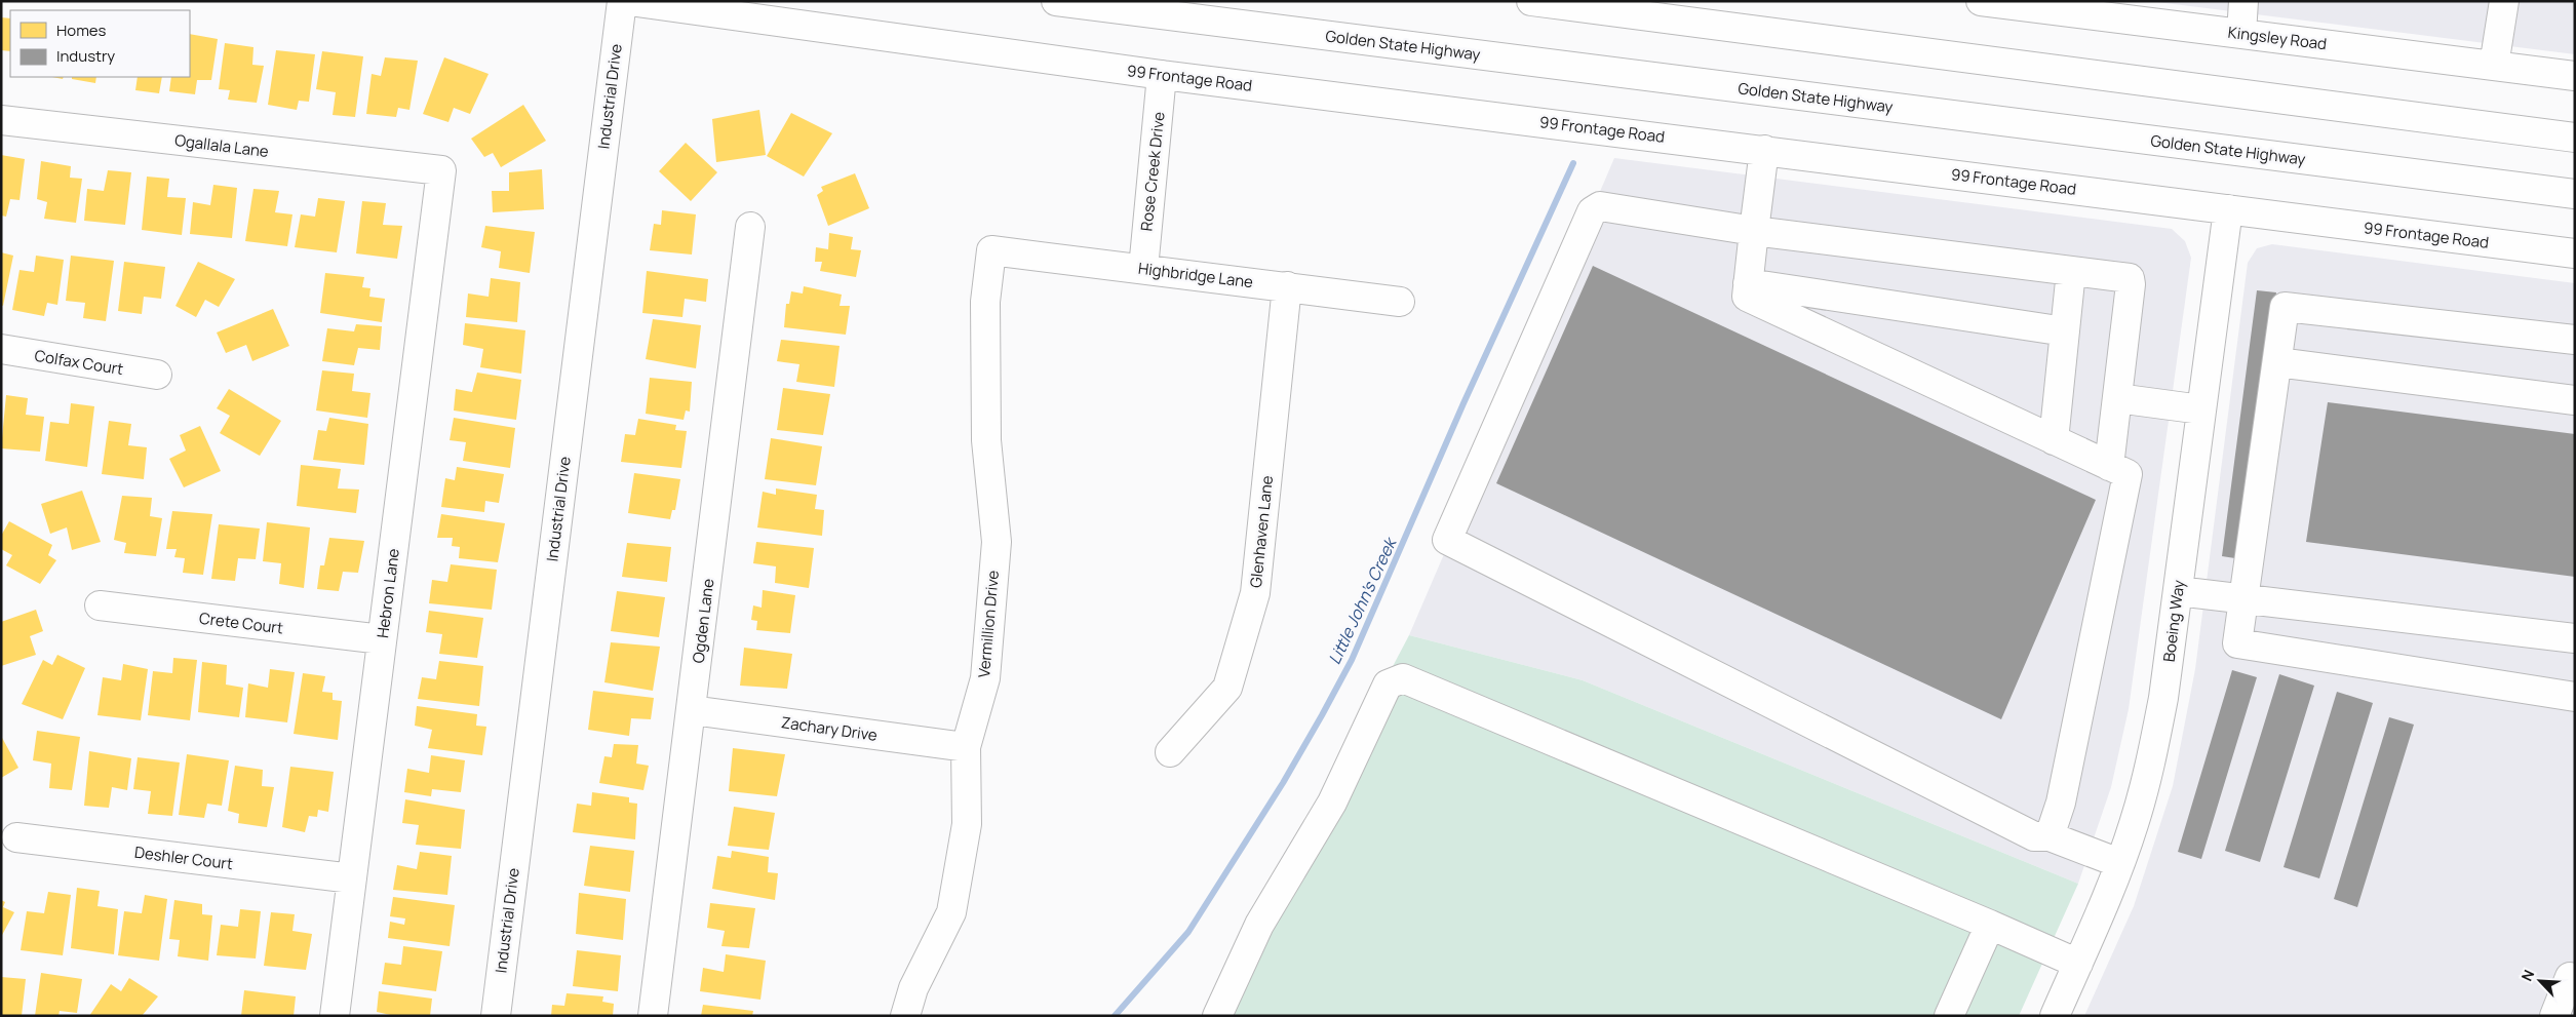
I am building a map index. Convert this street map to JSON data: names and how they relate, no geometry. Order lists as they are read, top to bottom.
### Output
{
  "streets": {
    "main road": [
      "Kingsley Road",
      "Golden State Highway",
      "99 Frontage Road",
      "Industrial Drive",
      "Ogallala Lane",
      "Rose Creek Drive",
      "Highbridge Lane",
      "Colfax Court",
      "Glenhaven Lane",
      "Hebron Lane",
      "Ogden Lane",
      "Boeing Way",
      "Crete Court",
      "Vermillion Drive",
      "Zachary Drive",
      "Deshler Court"
    ]
  },
  "crossings": [
    ["99 Frontage Road", "Rose Creek Drive"],
    ["99 Frontage Road", "Boeing Way"],
    ["Ogallala Lane", "Hebron Lane"],
    ["Rose Creek Drive", "Highbridge Lane"],
    ["Highbridge Lane", "Glenhaven Lane"],
    ["Highbridge Lane", "Vermillion Drive"],
    ["Hebron Lane", "Crete Court"],
    ["Hebron Lane", "Deshler Court"],
    ["Ogden Lane", "Zachary Drive"],
    ["Vermillion Drive", "Zachary Drive"]
  ],
  "water": ["Little John's Creek"],
  "legend": ["Homes", "Industry"],
  "north": "top left"
}
